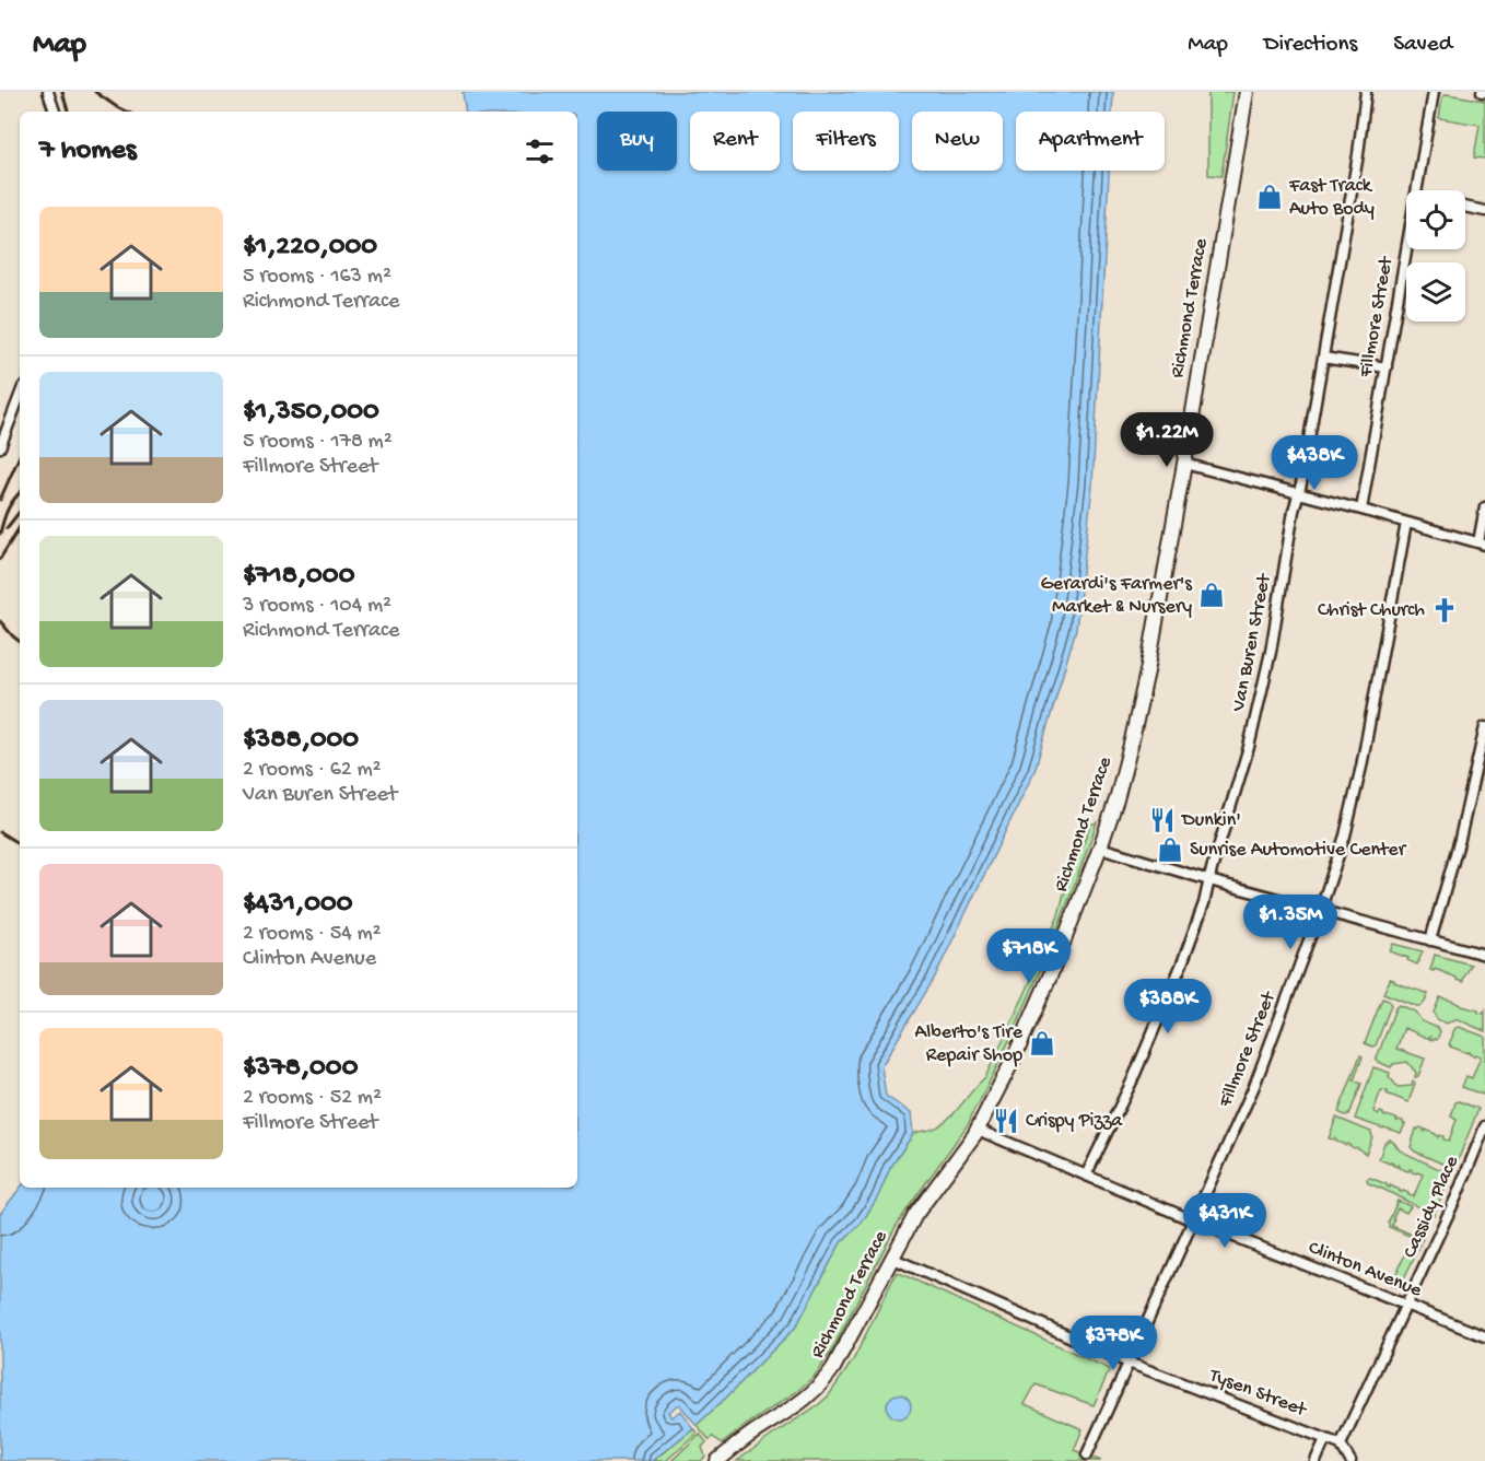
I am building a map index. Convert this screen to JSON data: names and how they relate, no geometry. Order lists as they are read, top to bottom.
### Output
{
  "streets": {
    "main road": ["Richmond Terrace"],
    "street": [
      "Fillmore Street",
      "Van Buren Street",
      "Cassidy Place",
      "Clinton Avenue",
      "Tysen Street"
    ]
  },
  "crossings": [
    ["Richmond Terrace", "Clinton Avenue"],
    ["Richmond Terrace", "Tysen Street"],
    ["Fillmore Street", "Clinton Avenue"],
    ["Fillmore Street", "Tysen Street"],
    ["Van Buren Street", "Clinton Avenue"],
    ["Cassidy Place", "Clinton Avenue"],
    ["Cassidy Place", "Tysen Street"]
  ],
  "places": {
    "shop": [
      "Fast Track Auto Body",
      "Gerardi's Farmer's Market & Nursery",
      "Sunrise Automotive Center",
      "Alberto's Tire Repair Shop"
    ],
    "church": ["Christ Church"],
    "restaurant": ["Dunkin'", "Crispy Pizza"]
  },
  "page": {
    "header": "Map",
    "nav": ["Map", "Directions", "Saved"],
    "chip": [
      "Buy",
      "Rent",
      "Filters",
      "New",
      "Apartment"
    ],
    "heading": "7 homes",
    "list": [
      {
        "name": "$1,220,000",
        "note": "5 rooms · 163 m² · Richmond Terrace"
      },
      {
        "name": "$1,350,000",
        "note": "5 rooms · 178 m² · Fillmore Street"
      },
      {
        "name": "$718,000",
        "note": "3 rooms · 104 m² · Richmond Terrace"
      },
      {
        "name": "$388,000",
        "note": "2 rooms · 62 m² · Van Buren Street"
      },
      {
        "name": "$431,000",
        "note": "2 rooms · 54 m² · Clinton Avenue"
      },
      {
        "name": "$378,000",
        "note": "2 rooms · 52 m² · Fillmore Street"
      }
    ],
    "price": [
      "$1.22M",
      "$438K",
      "$1.35M",
      "$718K",
      "$388K",
      "$431K",
      "$378K"
    ]
  }
}
